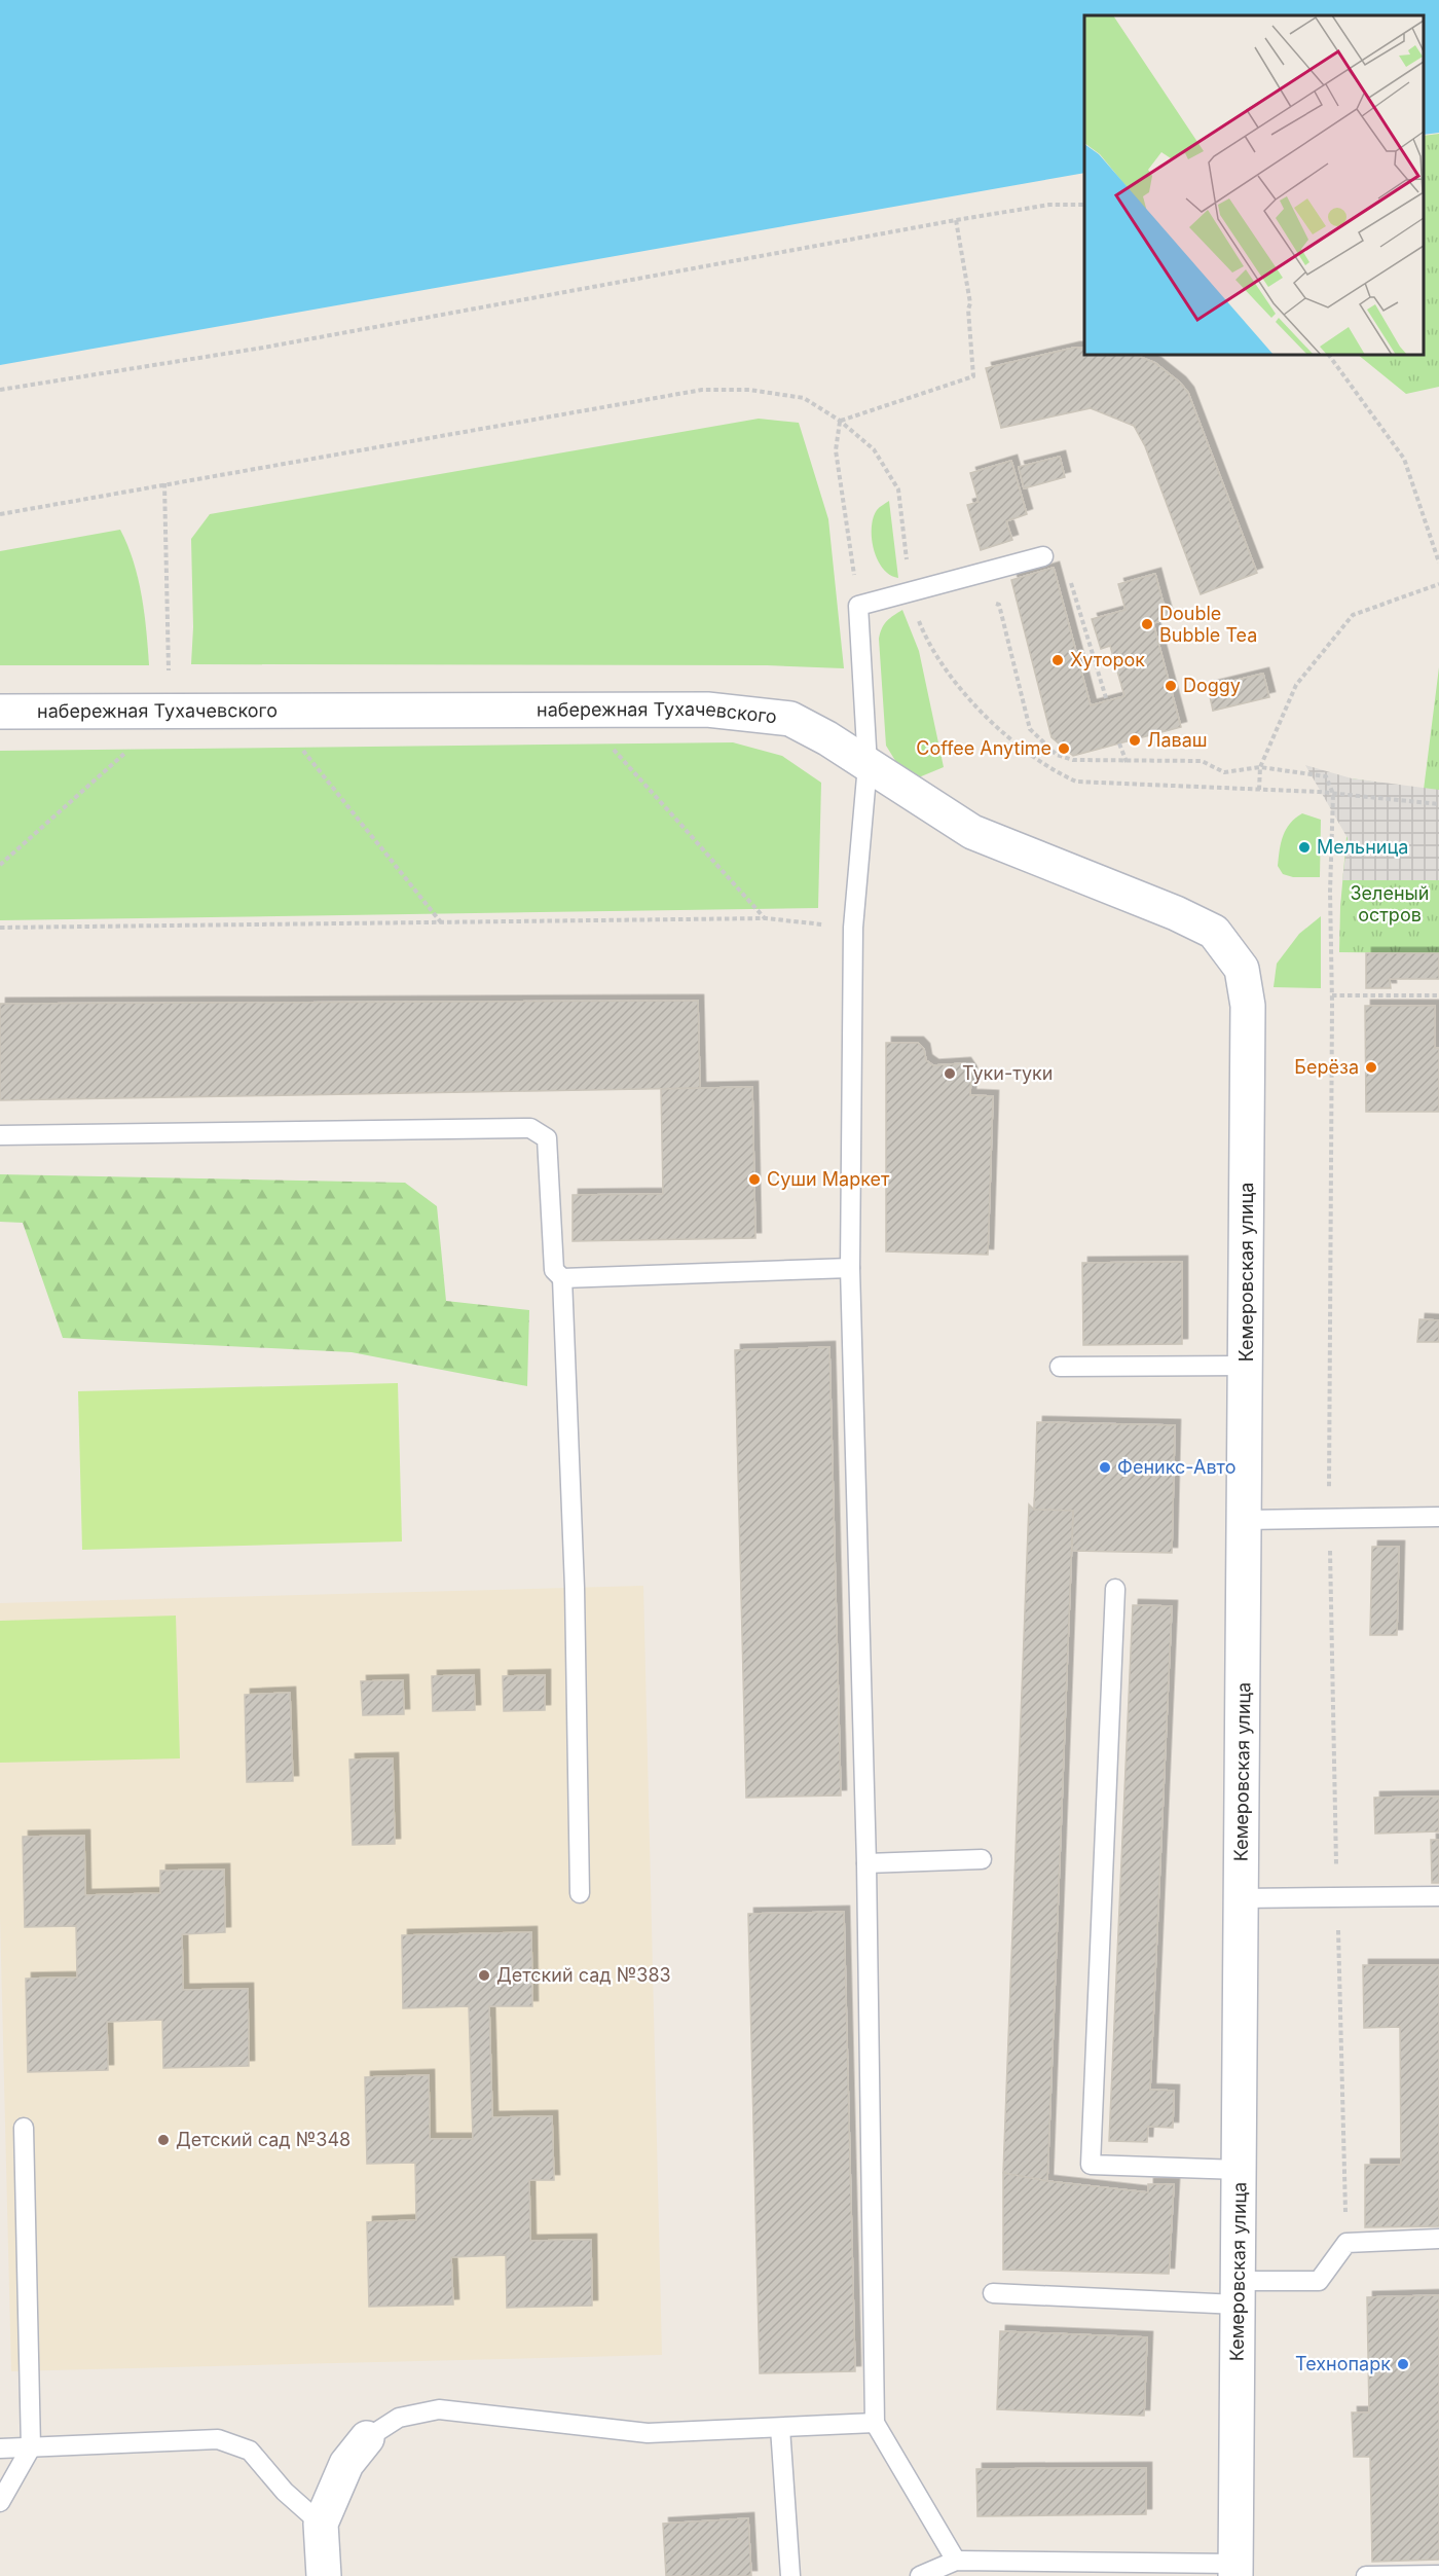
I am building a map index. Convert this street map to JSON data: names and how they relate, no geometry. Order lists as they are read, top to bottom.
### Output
{
  "streets": {
    "street": ["набережная Тухачевского", "Кемеровская улица"]
  },
  "crossings": [
    ["набережная Тухачевского", "Кемеровская улица"]
  ],
  "parks": ["Зеленый остров"],
  "places": [
    "Double Bubble Tea",
    "Хуторок",
    "Doggy",
    "Лаваш",
    "Coffee Anytime",
    "Мельница",
    "Берёза",
    "Туки-туки",
    "Суши Маркет",
    "Феникс-Авто",
    "Детский сад №383",
    "Детский сад №348",
    "Технопарк"
  ]
}
